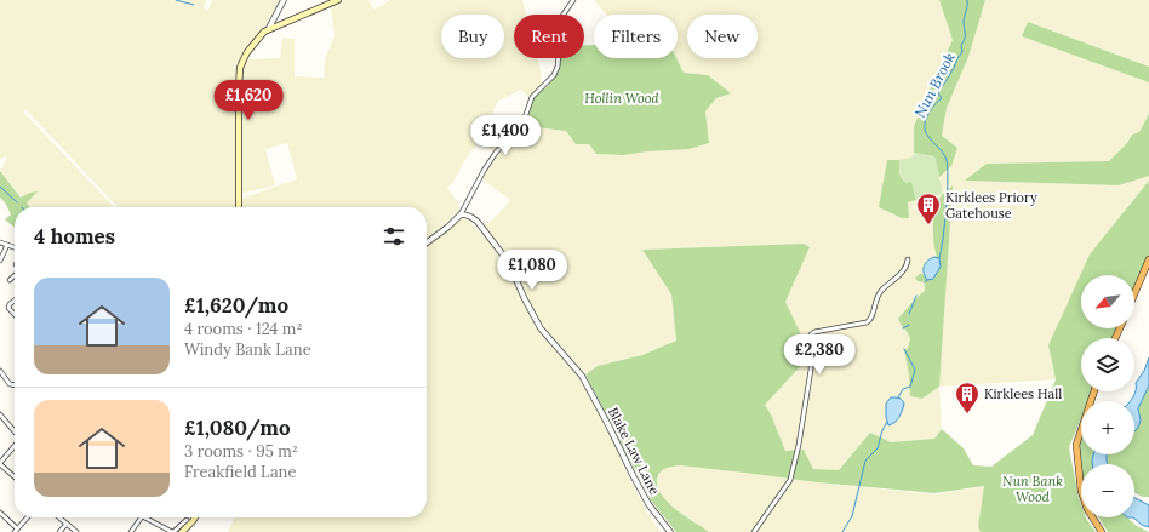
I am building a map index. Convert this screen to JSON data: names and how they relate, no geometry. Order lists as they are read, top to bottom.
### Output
{
  "streets": {
    "street": ["Blake Law Lane"]
  },
  "water": ["Nun Brook"],
  "parks": ["Hollin Wood", "Nun Bank Wood"],
  "places": {
    "building": ["Kirklees Priory Gatehouse", "Kirklees Hall"]
  },
  "north": "bottom left",
  "page": {
    "chip": [
      "Buy",
      "Rent",
      "Filters",
      "New"
    ],
    "price": [
      "£1,620",
      "£1,400",
      "£1,080",
      "£2,380"
    ],
    "heading": "4 homes",
    "list": [
      {
        "name": "£1,620/mo",
        "note": "4 rooms · 124 m² · Windy Bank Lane"
      },
      {
        "name": "£1,080/mo",
        "note": "3 rooms · 95 m² · Freakfield Lane"
      }
    ],
    "map_buttons": ["+", "−"]
  }
}
